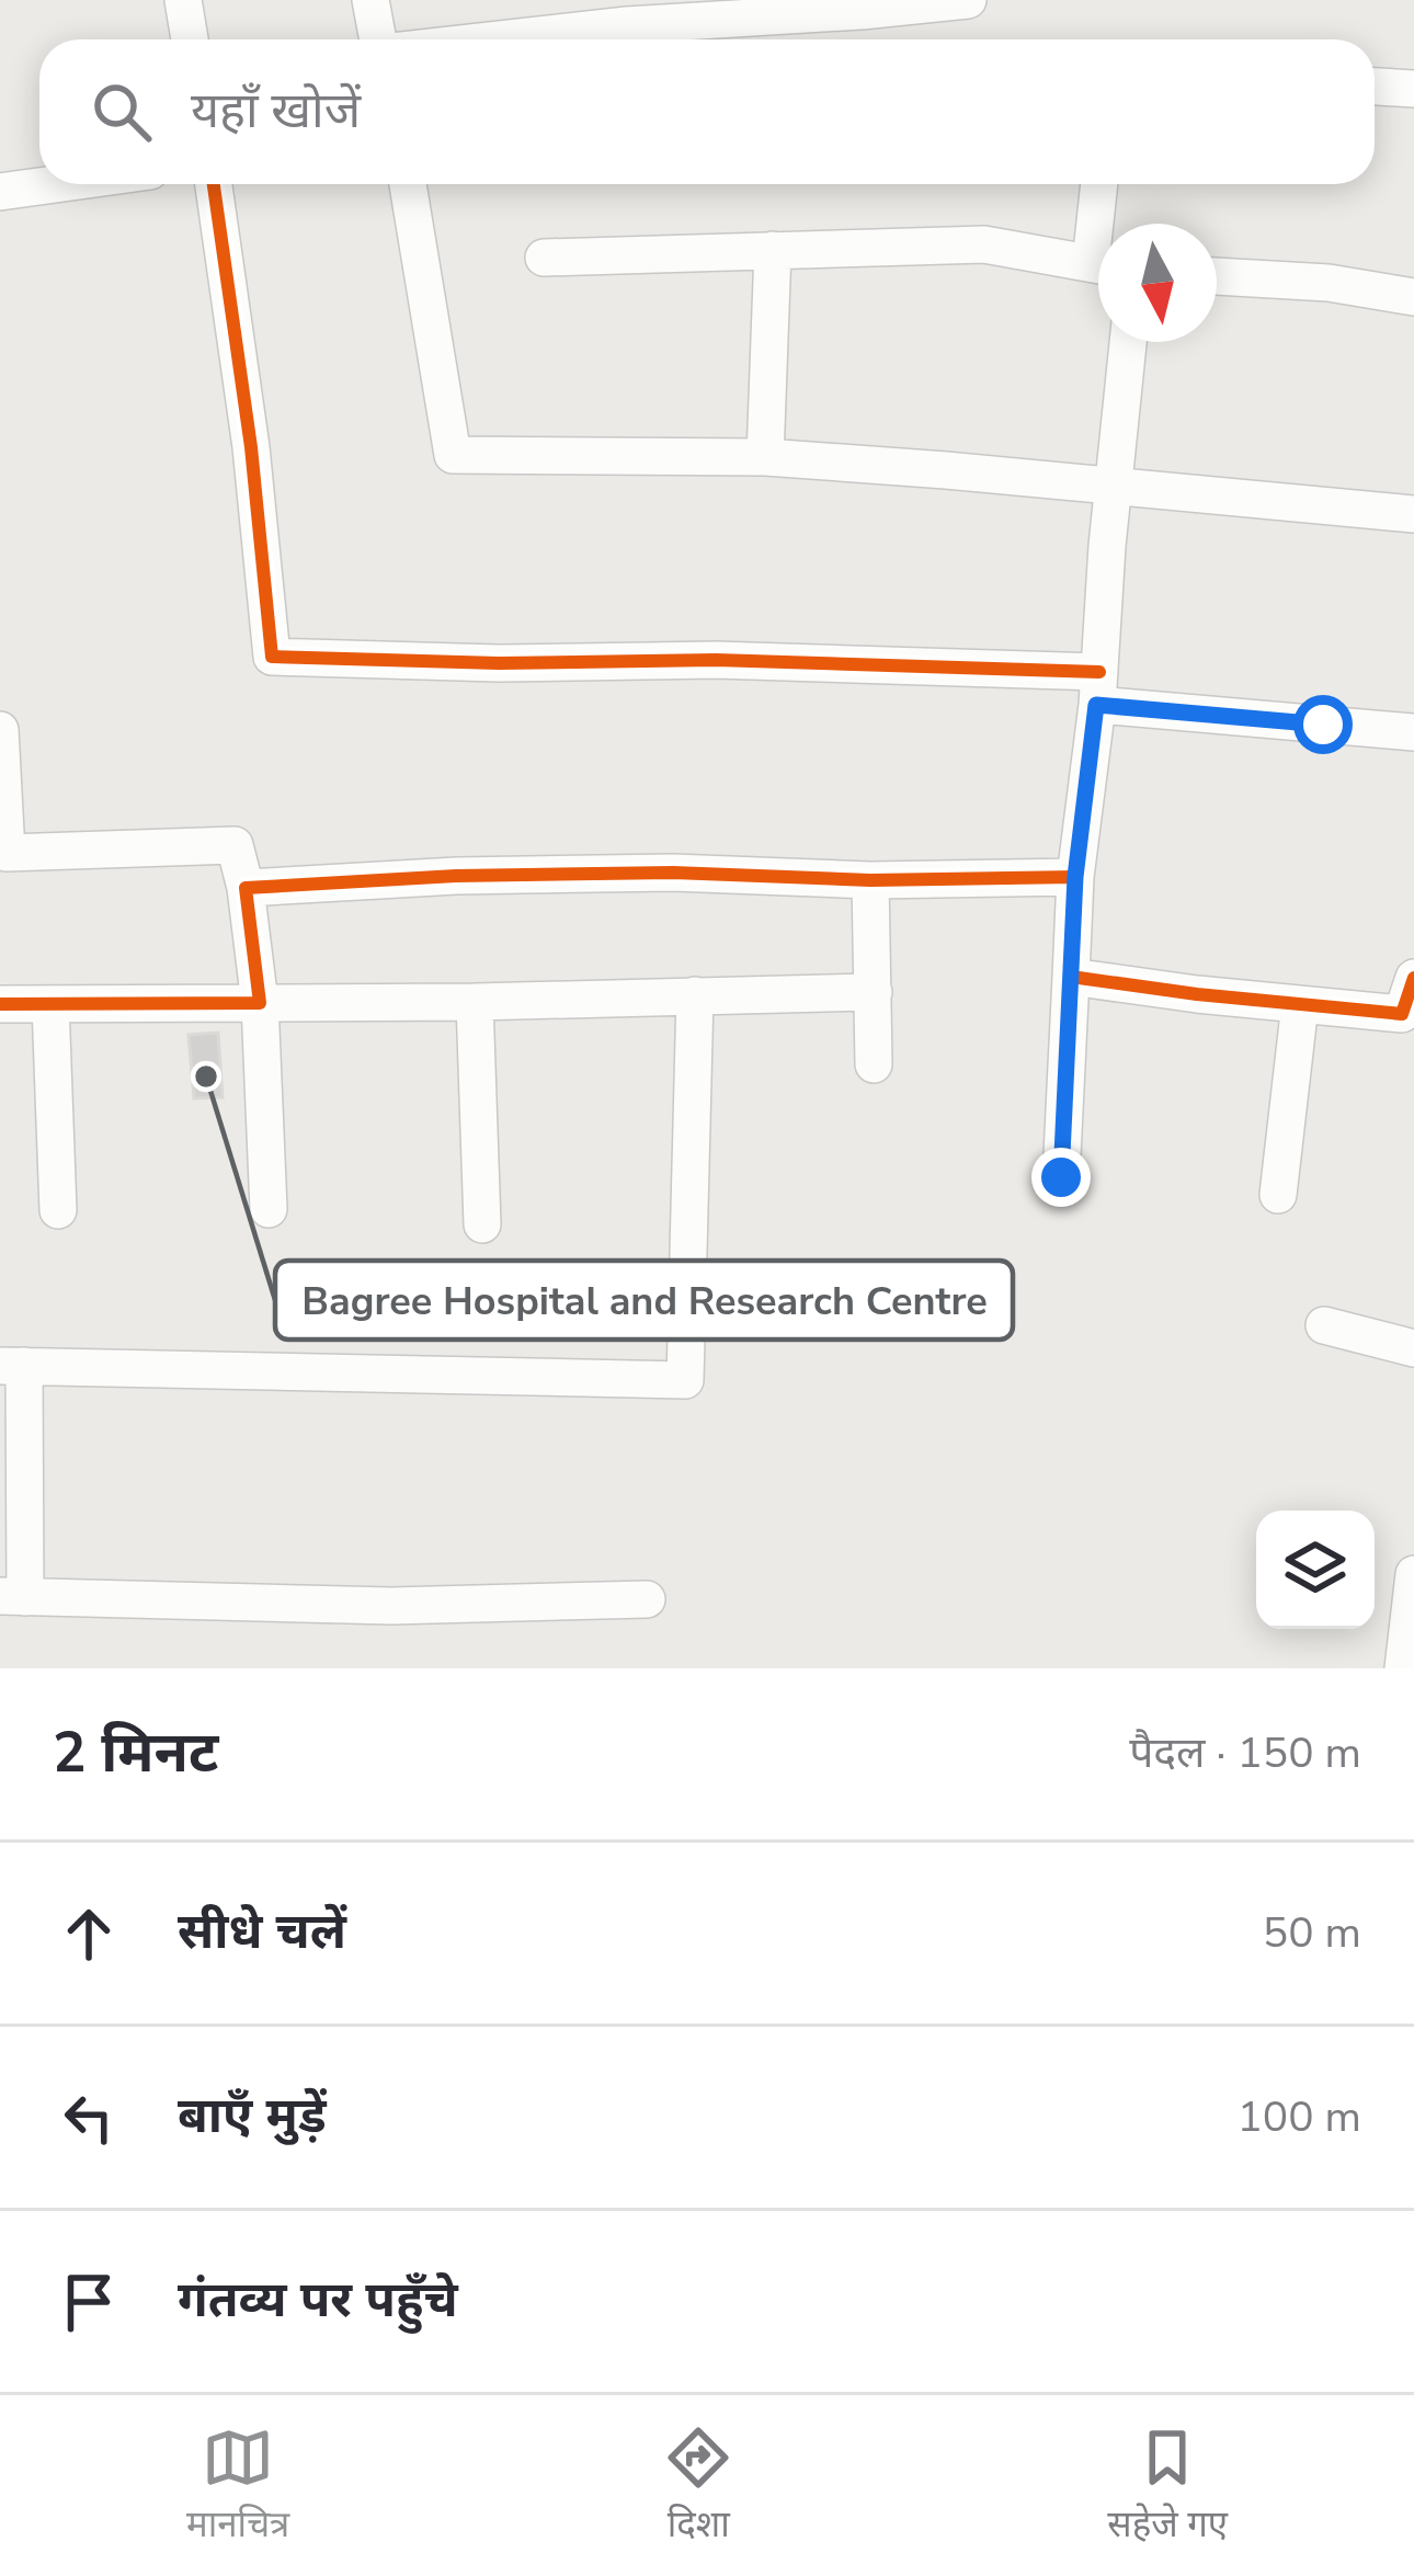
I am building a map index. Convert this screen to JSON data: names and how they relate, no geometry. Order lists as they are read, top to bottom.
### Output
{
  "places": ["Bagree Hospital and Research Centre"],
  "north": "bottom",
  "page": {
    "search": "यहाँ खोजें",
    "heading": ["2 मिनट", "पैदल · 150 m"],
    "list": [
      ["सीधे चलें", "50 m"],
      ["बाएँ मुड़ें", "100 m"],
      "गंतव्य पर पहुँचे"
    ],
    "nav": ["मानचित्र", "दिशा", "सहेजे गए"]
  }
}
